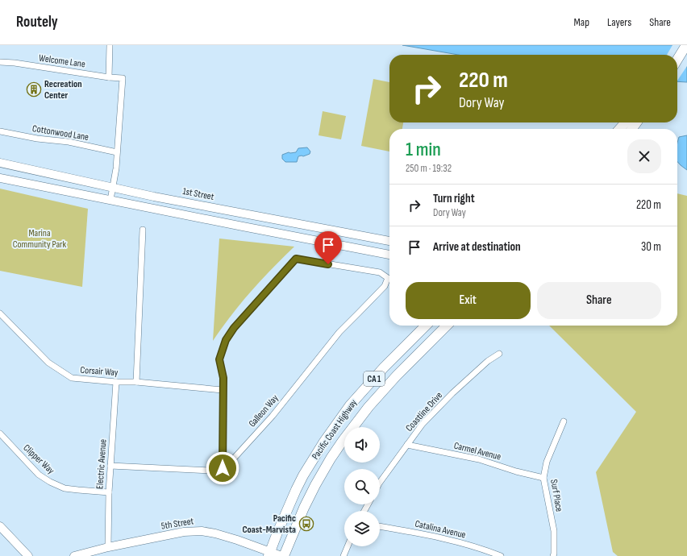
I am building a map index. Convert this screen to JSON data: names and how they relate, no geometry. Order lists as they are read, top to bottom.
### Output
{
  "streets": {
    "highway": ["CA 1", "Pacific Coast Highway"],
    "main road": ["1st Street", "5th Street"],
    "street": [
      "Welcome Lane",
      "Cottonwood Lane",
      "Corsair Way",
      "Galleon Way",
      "Coastline Drive",
      "Carmel Avenue",
      "Clipper Way",
      "Electric Avenue",
      "Surf Place",
      "Catalina Avenue"
    ]
  },
  "crossings": [
    ["Welcome Lane", "Cottonwood Lane"],
    ["Corsair Way", "Galleon Way"],
    ["Corsair Way", "Electric Avenue"],
    ["Coastline Drive", "Carmel Avenue"],
    ["Pacific Coast Highway", "5th Street"],
    ["Carmel Avenue", "Surf Place"],
    ["Clipper Way", "Electric Avenue"],
    ["Electric Avenue", "5th Street"]
  ],
  "parks": ["Marina Community Park"],
  "places": {
    "building": ["Recreation Center"],
    "bus stop": ["Pacific Coast-Marvista"]
  },
  "page": {
    "header": "Routely",
    "nav": ["Map", "Layers", "Share"],
    "turn": ["220 m", "Dory Way"],
    "heading": ["1 min", "250 m · 19:32"],
    "list": [
      {
        "name": "Turn right",
        "note": "Dory Way",
        "value": "220 m"
      },
      {
        "name": "Arrive at destination",
        "value": "30 m"
      }
    ],
    "buttons": ["Exit", "Share"]
  }
}
